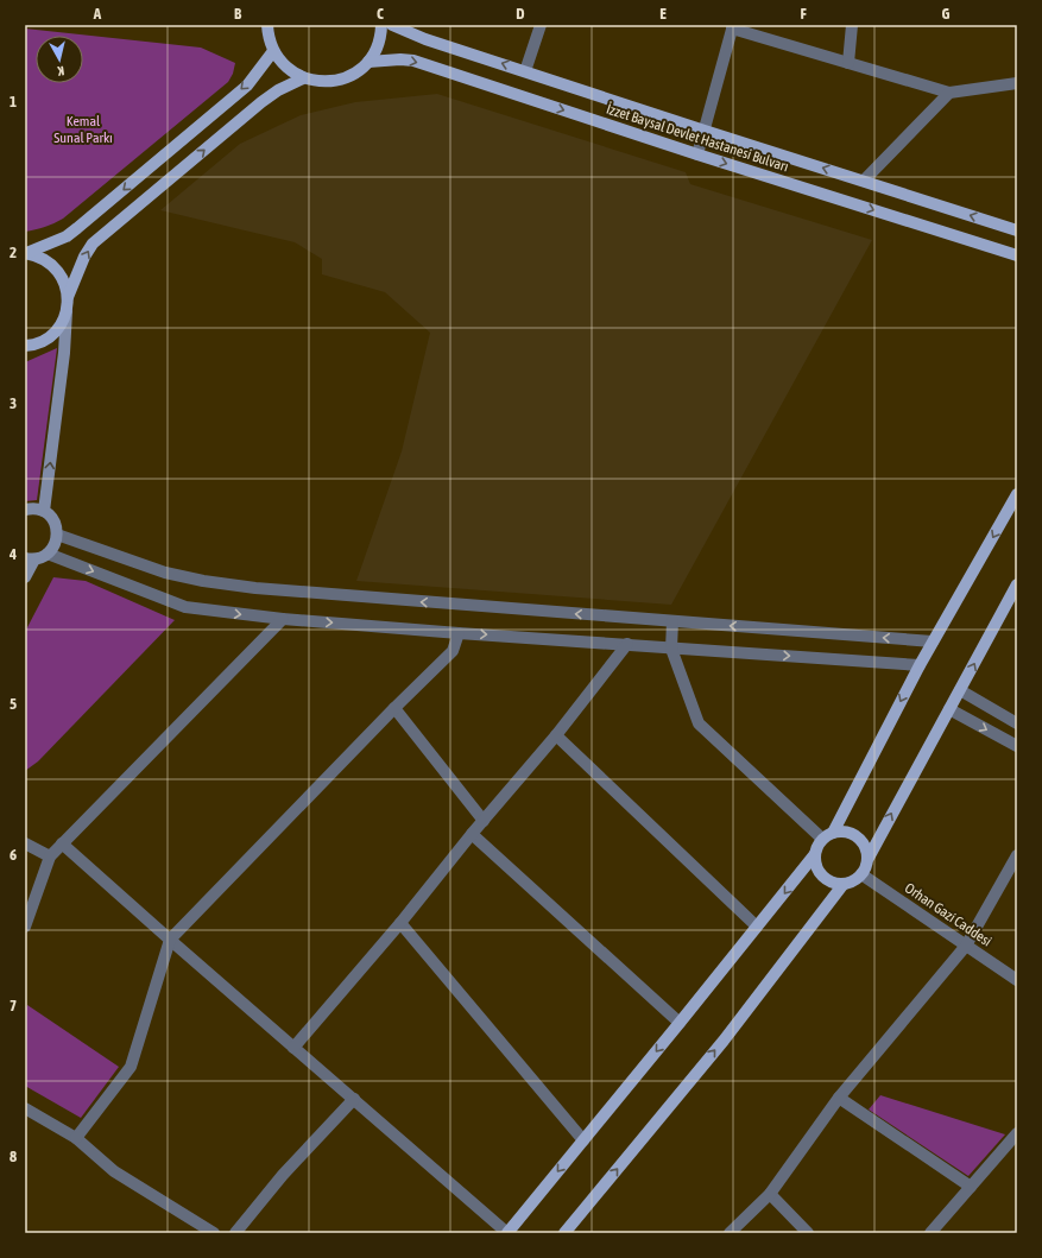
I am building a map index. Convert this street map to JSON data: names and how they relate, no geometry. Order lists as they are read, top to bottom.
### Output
{
  "streets": {
    "main road": ["İzzet Baysal Devlet Hastanesi Bulvarı"],
    "street": ["Orhan Gazi Caddesi"]
  },
  "parks": ["Kemal Sunal Parkı"],
  "north": "bottom",
  "grid": {
    "columns": [
      "A",
      "B",
      "C",
      "D",
      "E",
      "F",
      "G"
    ],
    "rows": [
      "1",
      "2",
      "3",
      "4",
      "5",
      "6",
      "7",
      "8"
    ]
  }
}
